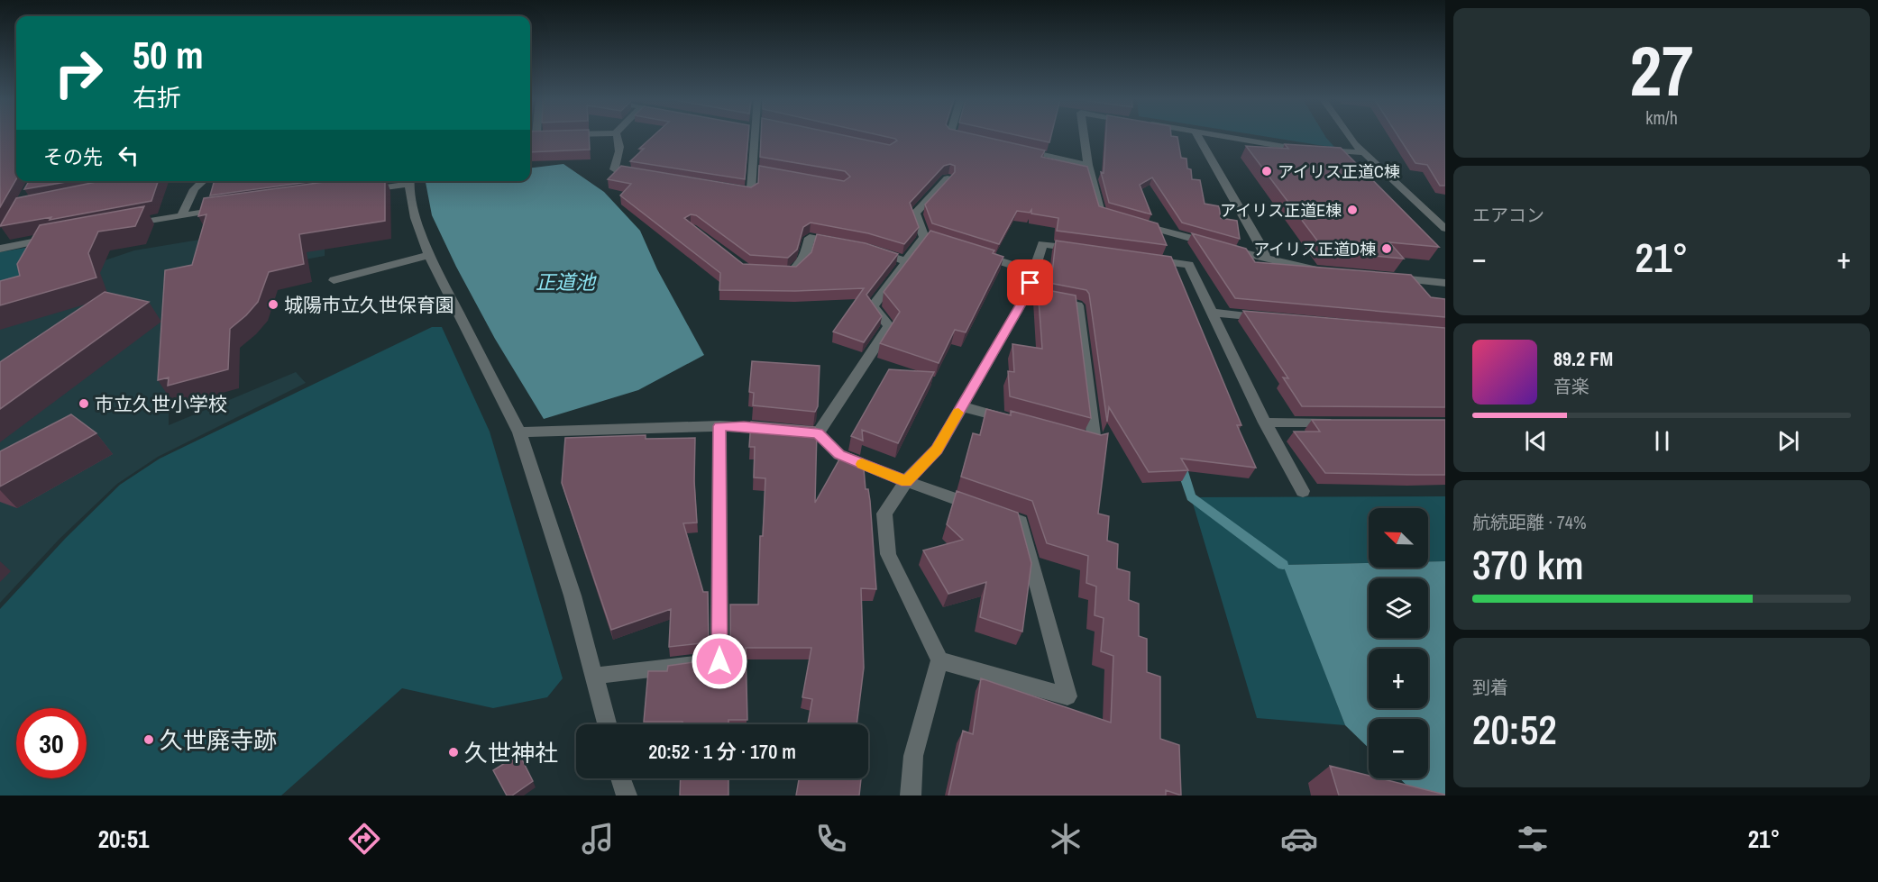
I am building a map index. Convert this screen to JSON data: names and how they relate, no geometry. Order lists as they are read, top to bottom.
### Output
{
  "water": ["正道池"],
  "places": [
    "アイリス正道C棟",
    "アイリス正道E棟",
    "アイリス正道D棟",
    "城陽市立久世保育園",
    "市立久世小学校",
    "久世廃寺跡",
    "久世神社"
  ],
  "north": "top left",
  "page": {
    "tile": [
      ["27", "km/h"],
      "エアコン",
      ["航続距離 · 74%", "370 km"],
      ["到着", "20:52"]
    ],
    "turn": ["50 m", "右折"],
    "then": "その先",
    "heat": ["−", "21°", "+"],
    "song": ["89.2 FM", "音楽"],
    "map_buttons": ["+", "−"],
    "limit": "30",
    "trip": "20:52 · 1 分 · 170 m",
    "tabs": ["20:51", "21°"]
  }
}
